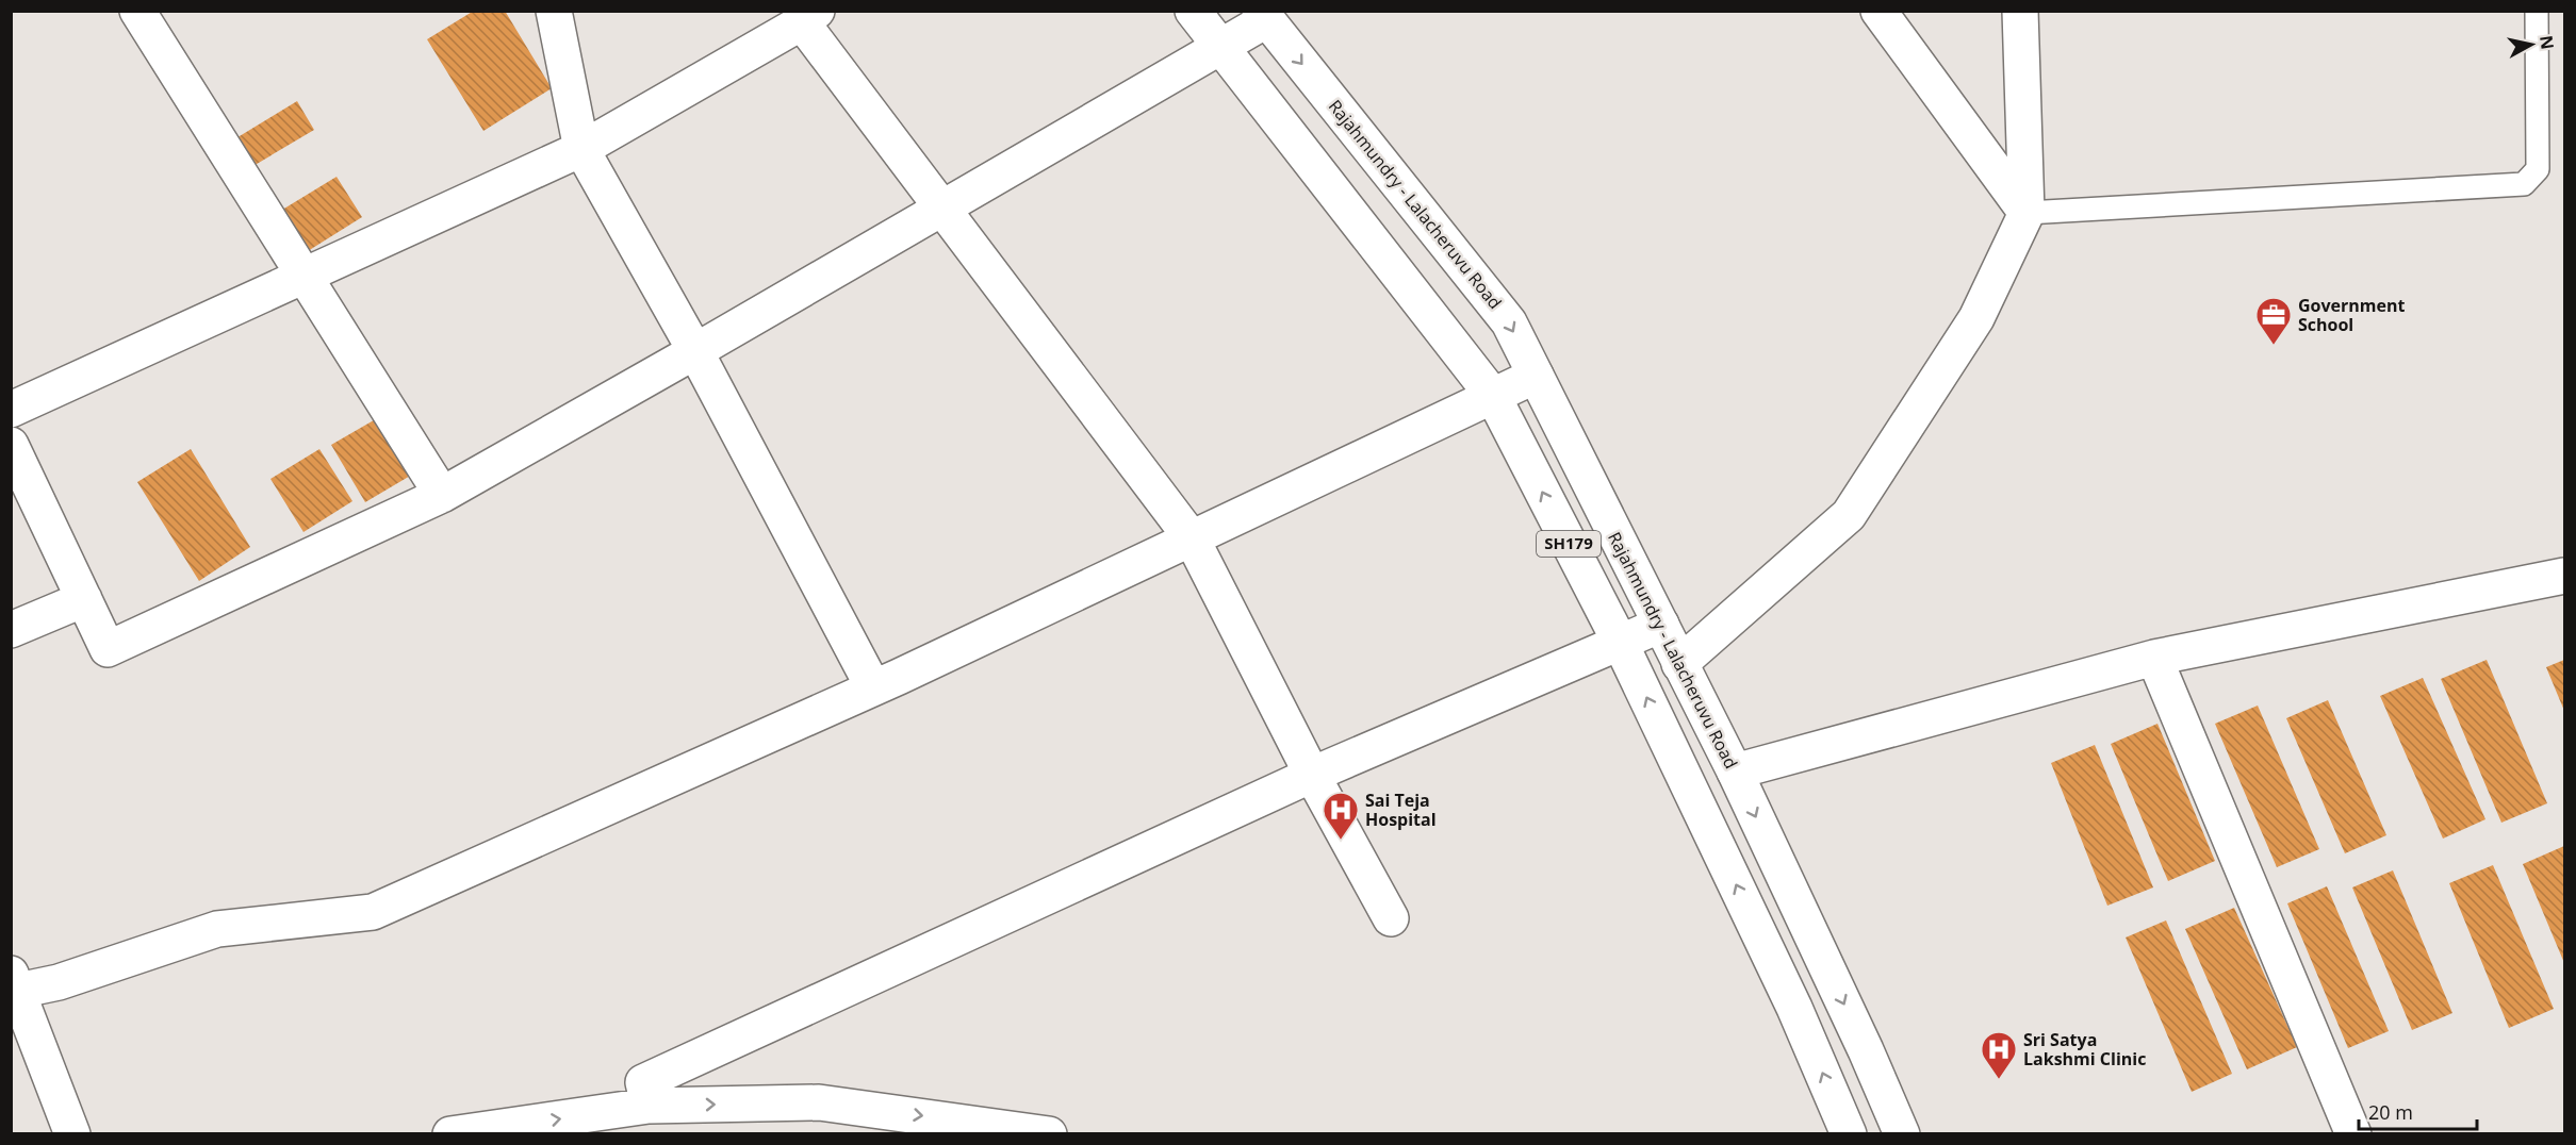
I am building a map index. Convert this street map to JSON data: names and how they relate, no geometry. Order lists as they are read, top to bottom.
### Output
{
  "streets": {
    "street": ["Rajahmundry - Lalacheruvu Road", "SH179"]
  },
  "places": {
    "office": ["Government School"],
    "hospital": ["Sai Teja Hospital", "Sri Satya Lakshmi Clinic"]
  },
  "scale_bar": "20 m",
  "north": "right"
}
